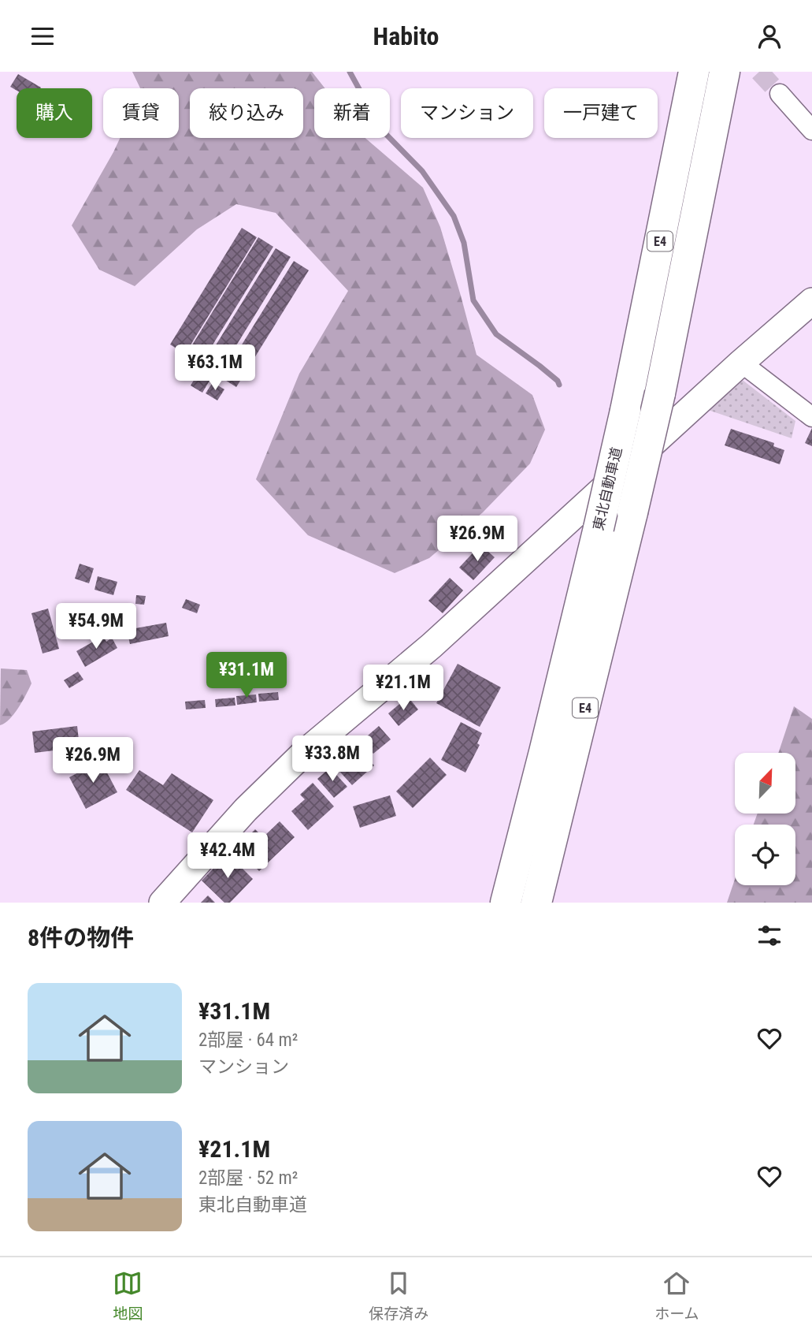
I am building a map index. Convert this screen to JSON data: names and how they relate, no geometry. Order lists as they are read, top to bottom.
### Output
{
  "streets": {
    "highway": ["E4", "東北自動車道"]
  },
  "north": "top right",
  "page": {
    "header": "Habito",
    "chip": [
      "購入",
      "賃貸",
      "絞り込み",
      "新着",
      "マンション",
      "一戸建て"
    ],
    "price": [
      "¥63.1M",
      "¥26.9M",
      "¥54.9M",
      "¥31.1M",
      "¥21.1M",
      "¥33.8M",
      "¥26.9M",
      "¥42.4M"
    ],
    "heading": "8件の物件",
    "list": [
      {
        "name": "¥31.1M",
        "note": "2部屋 · 64 m² · マンション"
      },
      {
        "name": "¥21.1M",
        "note": "2部屋 · 52 m² · 東北自動車道"
      }
    ],
    "tabs": ["地図", "保存済み", "ホーム"]
  }
}
